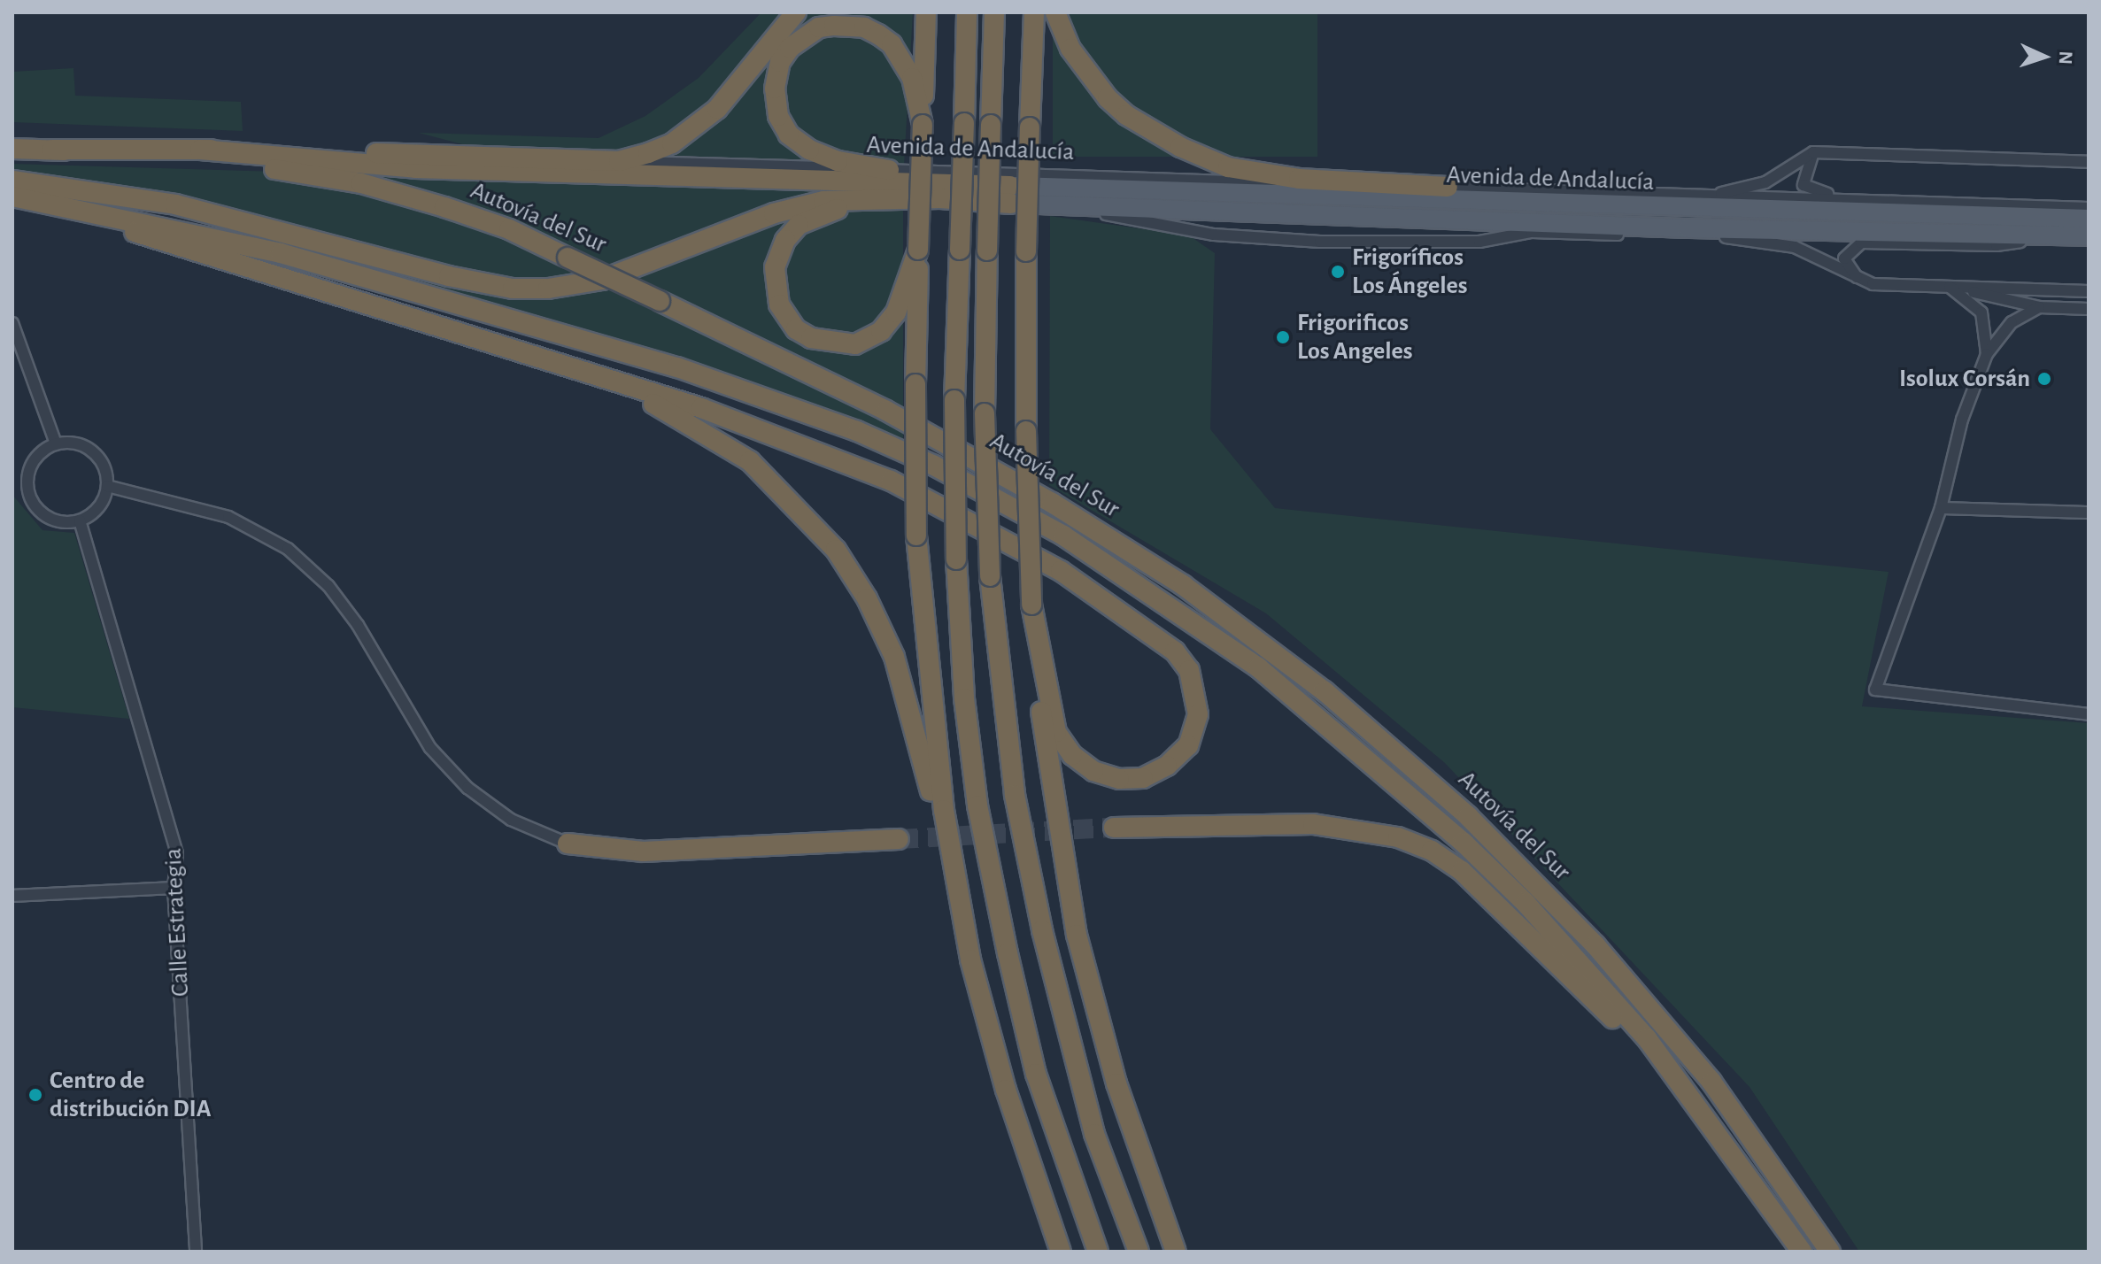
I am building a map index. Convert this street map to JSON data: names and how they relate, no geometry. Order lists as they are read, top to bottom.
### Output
{
  "streets": {
    "highway": ["Autovía del Sur"],
    "main road": ["Avenida de Andalucía"],
    "street": ["Calle Estrategia"]
  },
  "places": [
    "Frigoríficos Los Ángeles",
    "Frigorificos Los Angeles",
    "Isolux Corsán",
    "Centro de distribución DIA"
  ],
  "north": "right"
}
